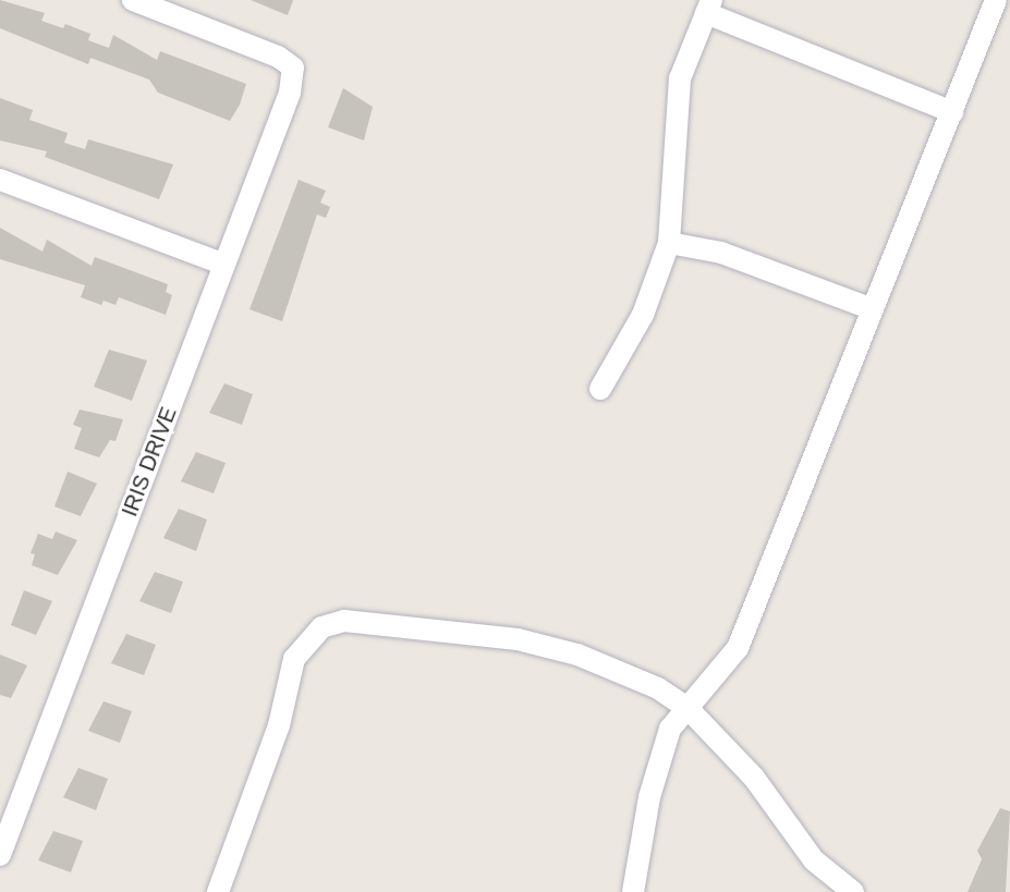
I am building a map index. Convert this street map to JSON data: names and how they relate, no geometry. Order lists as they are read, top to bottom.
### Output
{
  "streets": {
    "street": ["IRIS DRIVE"]
  }
}
